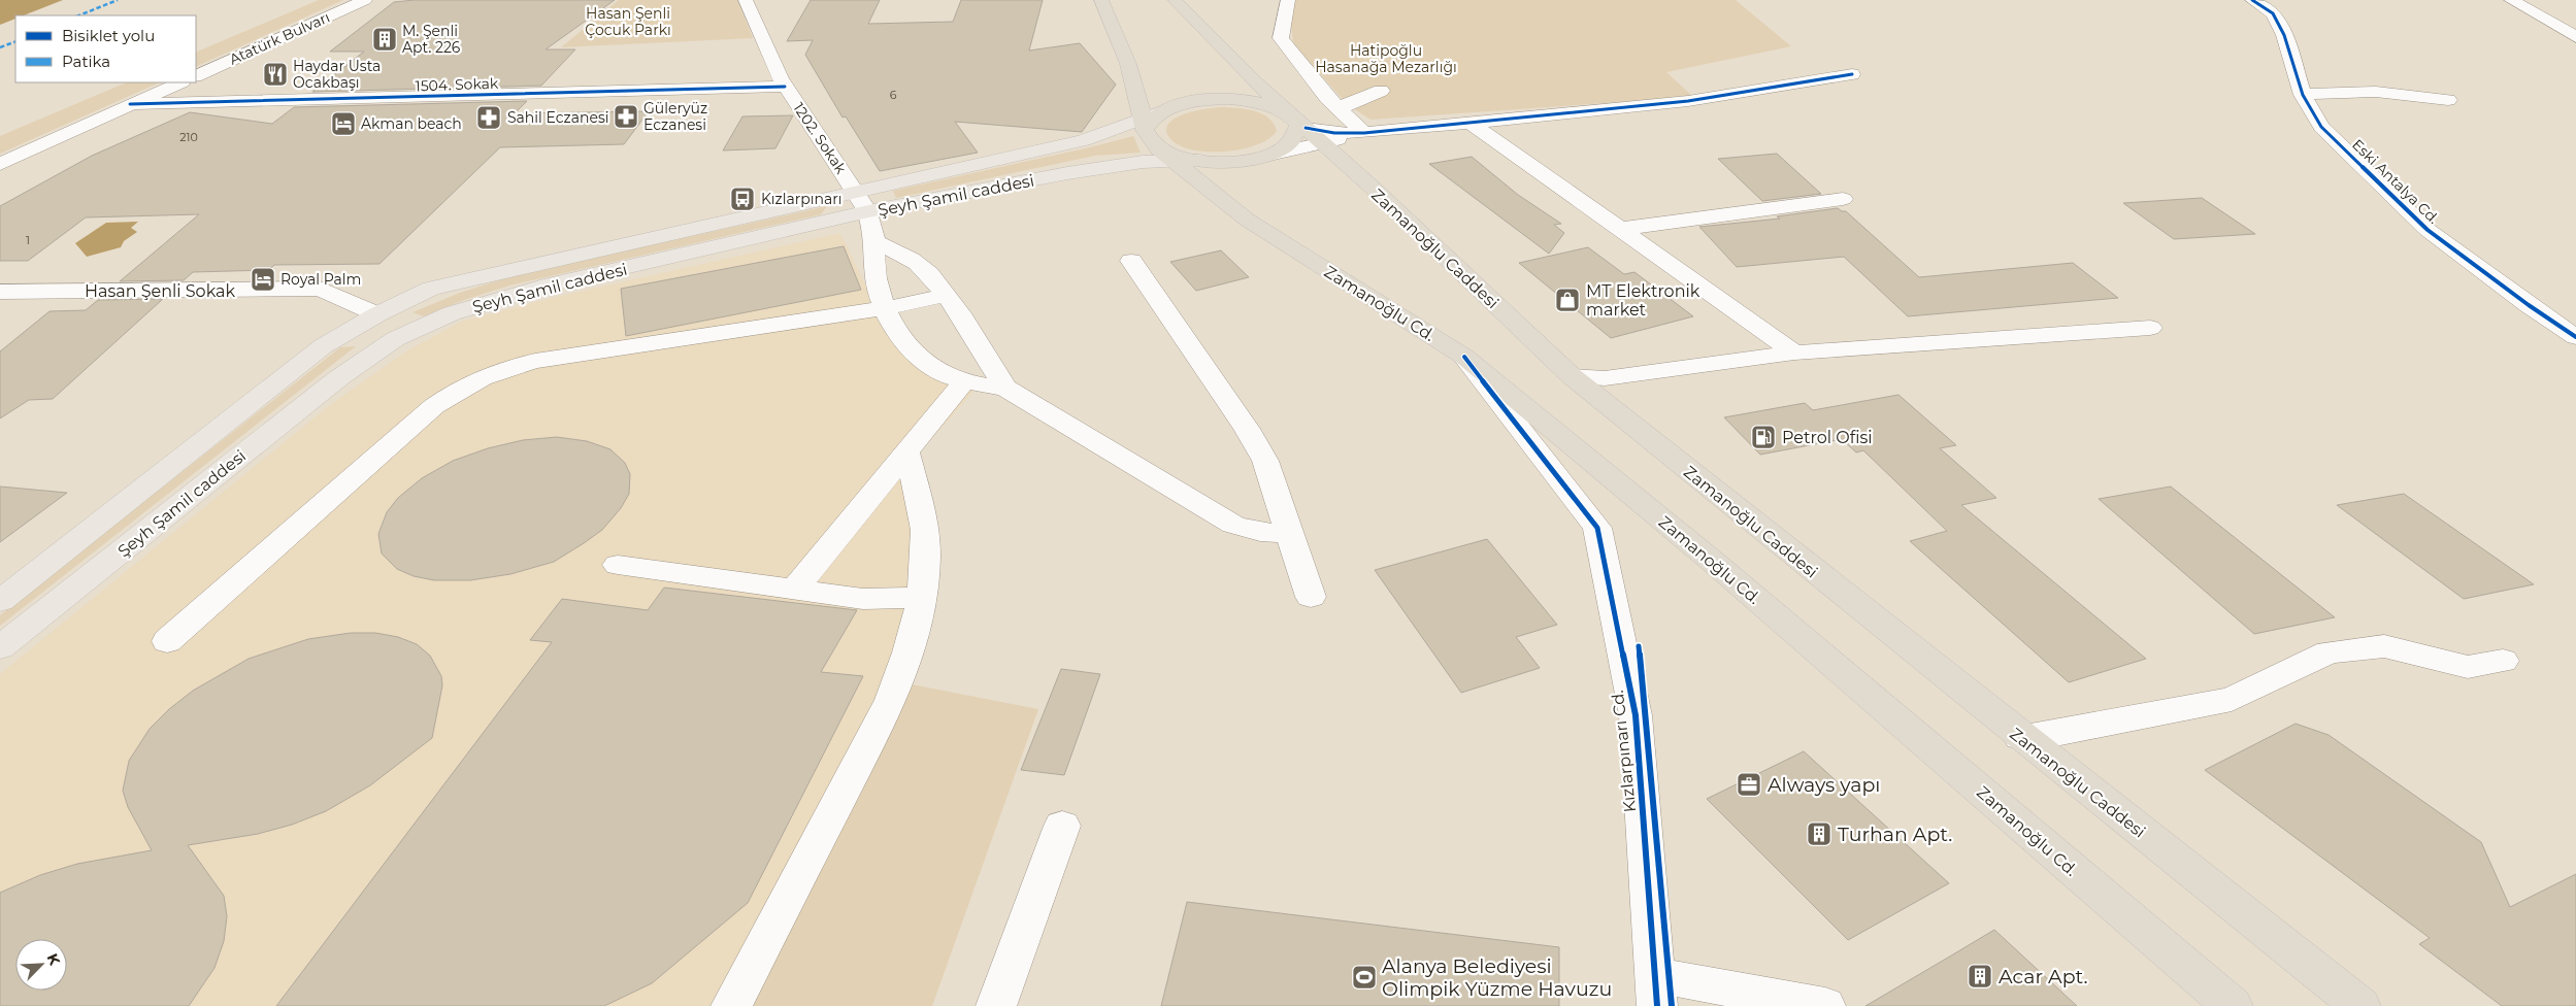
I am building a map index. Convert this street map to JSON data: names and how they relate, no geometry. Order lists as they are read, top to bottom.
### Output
{
  "streets": {
    "highway": ["Zamanoğlu Caddesi", "Zamanoğlu Cd."],
    "main road": ["Şeyh Şamil caddesi"],
    "street": [
      "Atatürk Bulvarı",
      "1504. Sokak",
      "1202. Sokak",
      "Eski Antalya Cd.",
      "Hasan Şenli Sokak",
      "Kızlarpınarı Cd."
    ]
  },
  "crossings": [
    ["1504. Sokak", "1202. Sokak"],
    ["1202. Sokak", "Şeyh Şamil caddesi"],
    ["Şeyh Şamil caddesi", "Hasan Şenli Sokak"],
    ["Şeyh Şamil caddesi", "Zamanoğlu Cd."],
    ["Zamanoğlu Cd.", "Kızlarpınarı Cd."]
  ],
  "parks": ["Hasan Şenli Çocuk Parkı", "Hatipoğlu Hasanağa Mezarlığı"],
  "places": {
    "building": ["M. Şenli Apt. 226", "Turhan Apt.", "Acar Apt."],
    "restaurant": ["Haydar Usta Ocakbaşı"],
    "pharmacy": ["Güleryüz Eczanesi", "Sahil Eczanesi"],
    "hotel": ["Akman beach", "Royal Palm"],
    "bus stop": ["Kızlarpınarı"],
    "shop": ["MT Elektronik market"],
    "fuel station": ["Petrol Ofisi"],
    "office": ["Always yapı"],
    "sports": ["Alanya Belediyesi Olimpik Yüzme Havuzu"]
  },
  "house_numbers": ["6", "210", "1"],
  "legend": ["Bisiklet yolu", "Patika"],
  "north": "top right"
}
